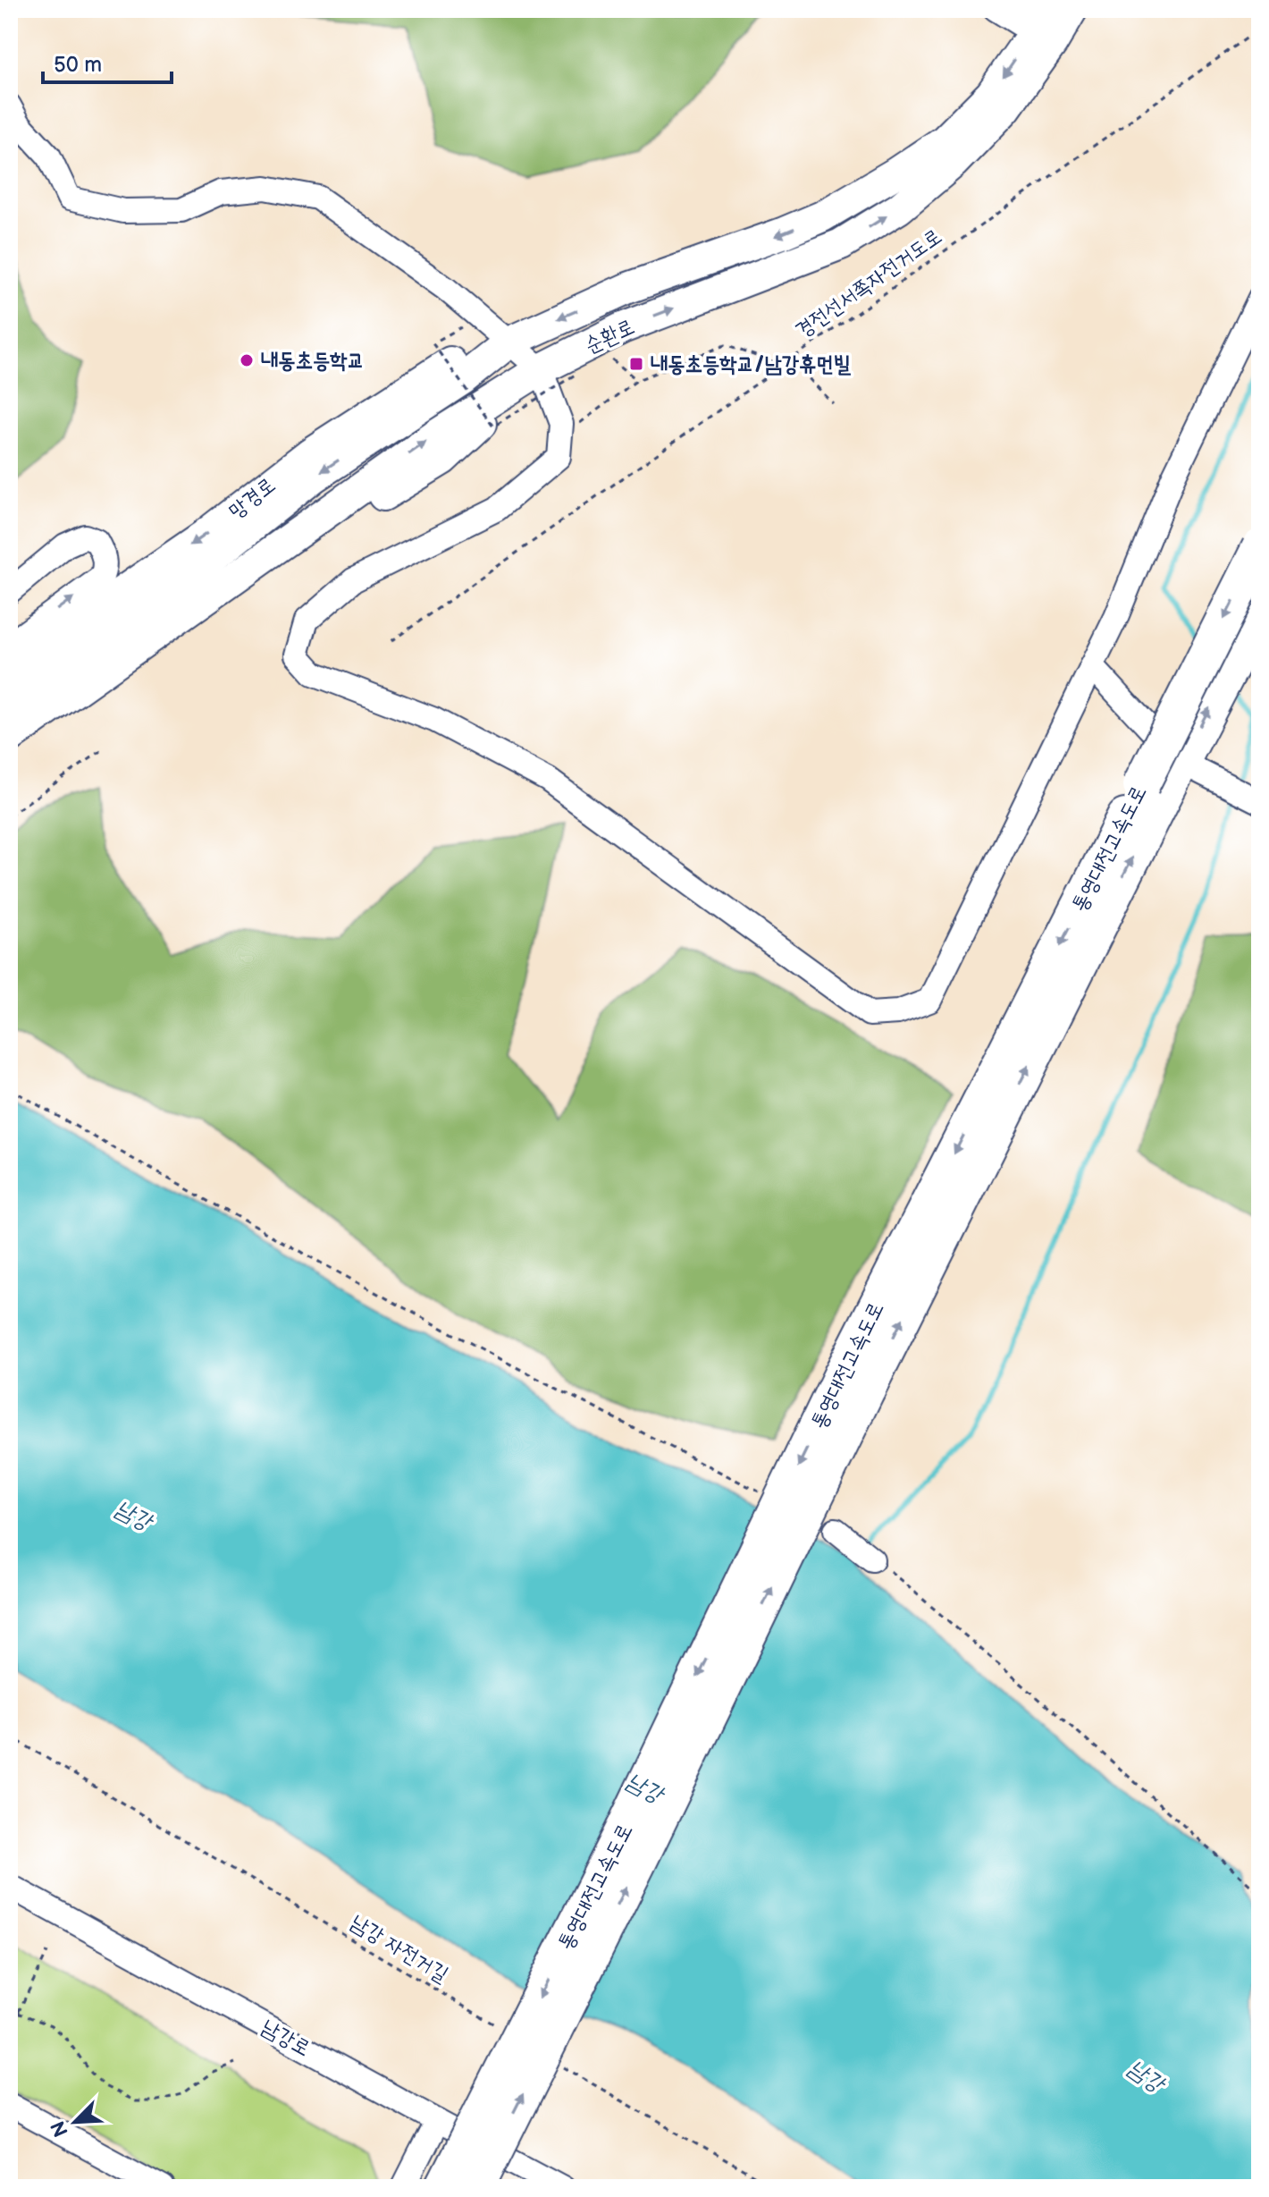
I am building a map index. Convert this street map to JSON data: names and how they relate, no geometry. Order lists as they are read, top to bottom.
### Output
{
  "streets": {
    "highway": ["통영대전고속도로"],
    "main road": ["순환로", "망경로"],
    "street": ["남강로"],
    "path": ["경전선서쪽자전거도로", "남강 자전거길"]
  },
  "crossings": [
    ["순환로", "망경로"]
  ],
  "water": ["남강"],
  "places": {
    "other": ["내동초등학교"],
    "transit": ["내동초등학교/남강휴먼빌"]
  },
  "scale_bar": "50 m",
  "north": "bottom left"
}
